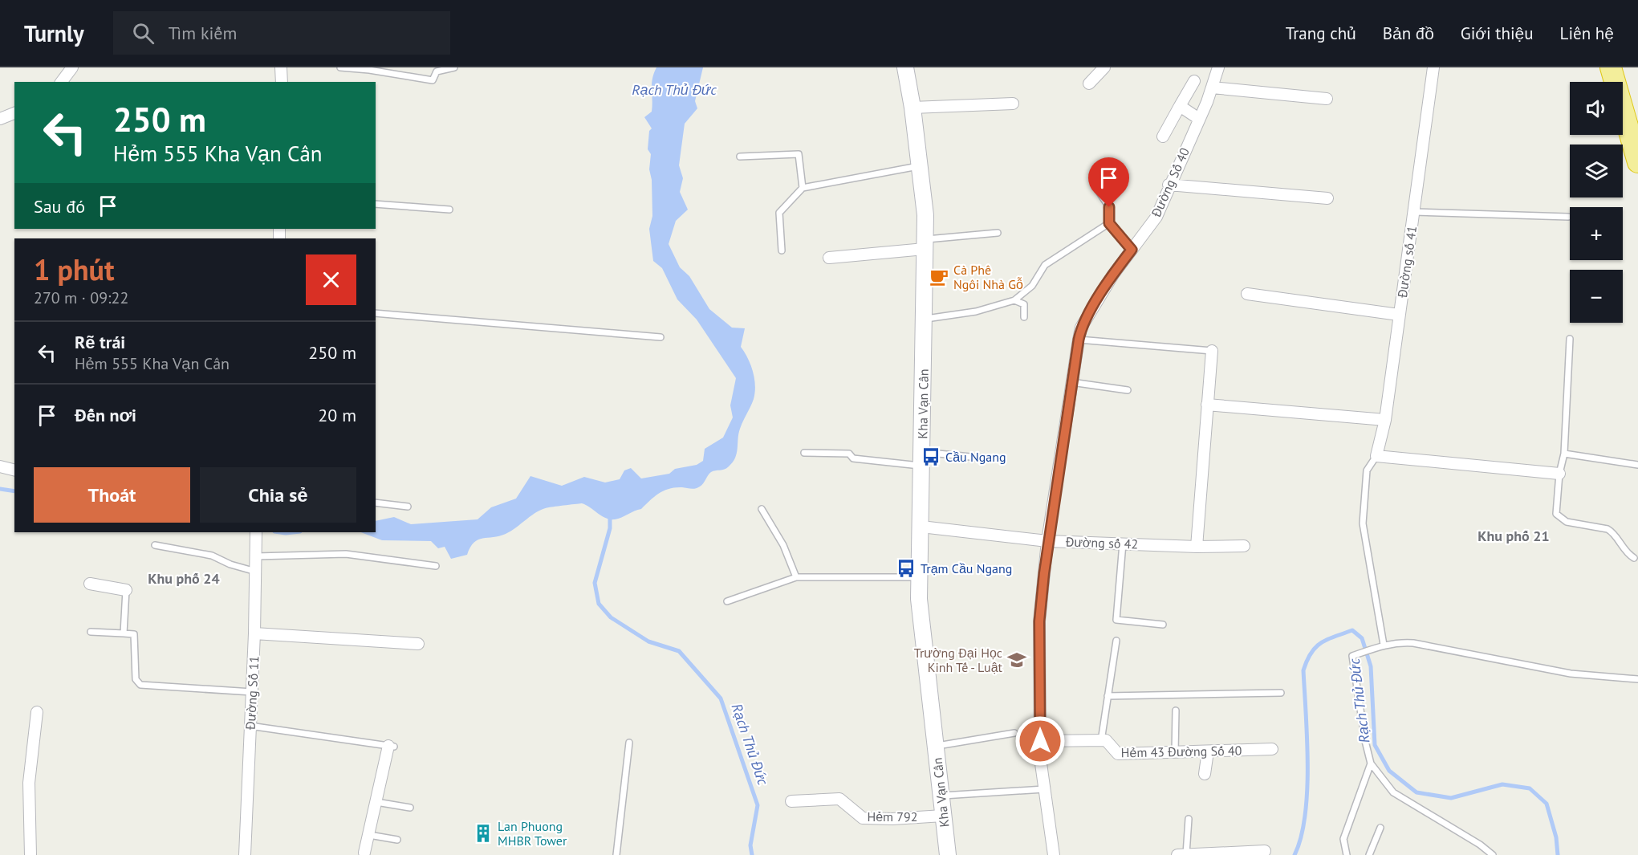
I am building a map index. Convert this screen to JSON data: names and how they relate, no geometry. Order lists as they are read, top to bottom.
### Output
{
  "streets": {
    "main road": ["Kha Vạn Cân"],
    "street": [
      "Đường Số 40",
      "Đường số 41",
      "Đường số 42",
      "Đường Số 11",
      "Hẻm 43 Đường Số 40",
      "Hẻm 792"
    ]
  },
  "crossings": [
    ["Đường Số 40", "Đường số 42"],
    ["Kha Vạn Cân", "Đường số 42"],
    ["Kha Vạn Cân", "Hẻm 792"]
  ],
  "districts": ["Khu phố 21", "Khu phố 24"],
  "water": ["Rạch Thủ Đức"],
  "places": {
    "cafe": ["Cà Phê Ngôi Nhà Gỗ"],
    "bus stop": ["Cầu Ngang", "Trạm Cầu Ngang"],
    "school or university": ["Trường Đại Học Kinh Tế - Luật"],
    "building": ["Lan Phuong MHBR Tower"]
  },
  "page": {
    "header": "Turnly",
    "search": "Tìm kiếm",
    "nav": [
      "Trang chủ",
      "Bản đồ",
      "Giới thiệu",
      "Liên hệ"
    ],
    "map_buttons": ["+", "−"],
    "turn": ["250 m", "Hẻm 555 Kha Vạn Cân"],
    "then": "Sau đó",
    "heading": ["1 phút", "270 m · 09:22"],
    "list": [
      {
        "name": "Rẽ trái",
        "note": "Hẻm 555 Kha Vạn Cân",
        "value": "250 m"
      },
      {
        "name": "Đến nơi",
        "value": "20 m"
      }
    ],
    "buttons": ["Thoát", "Chia sẻ"]
  }
}
